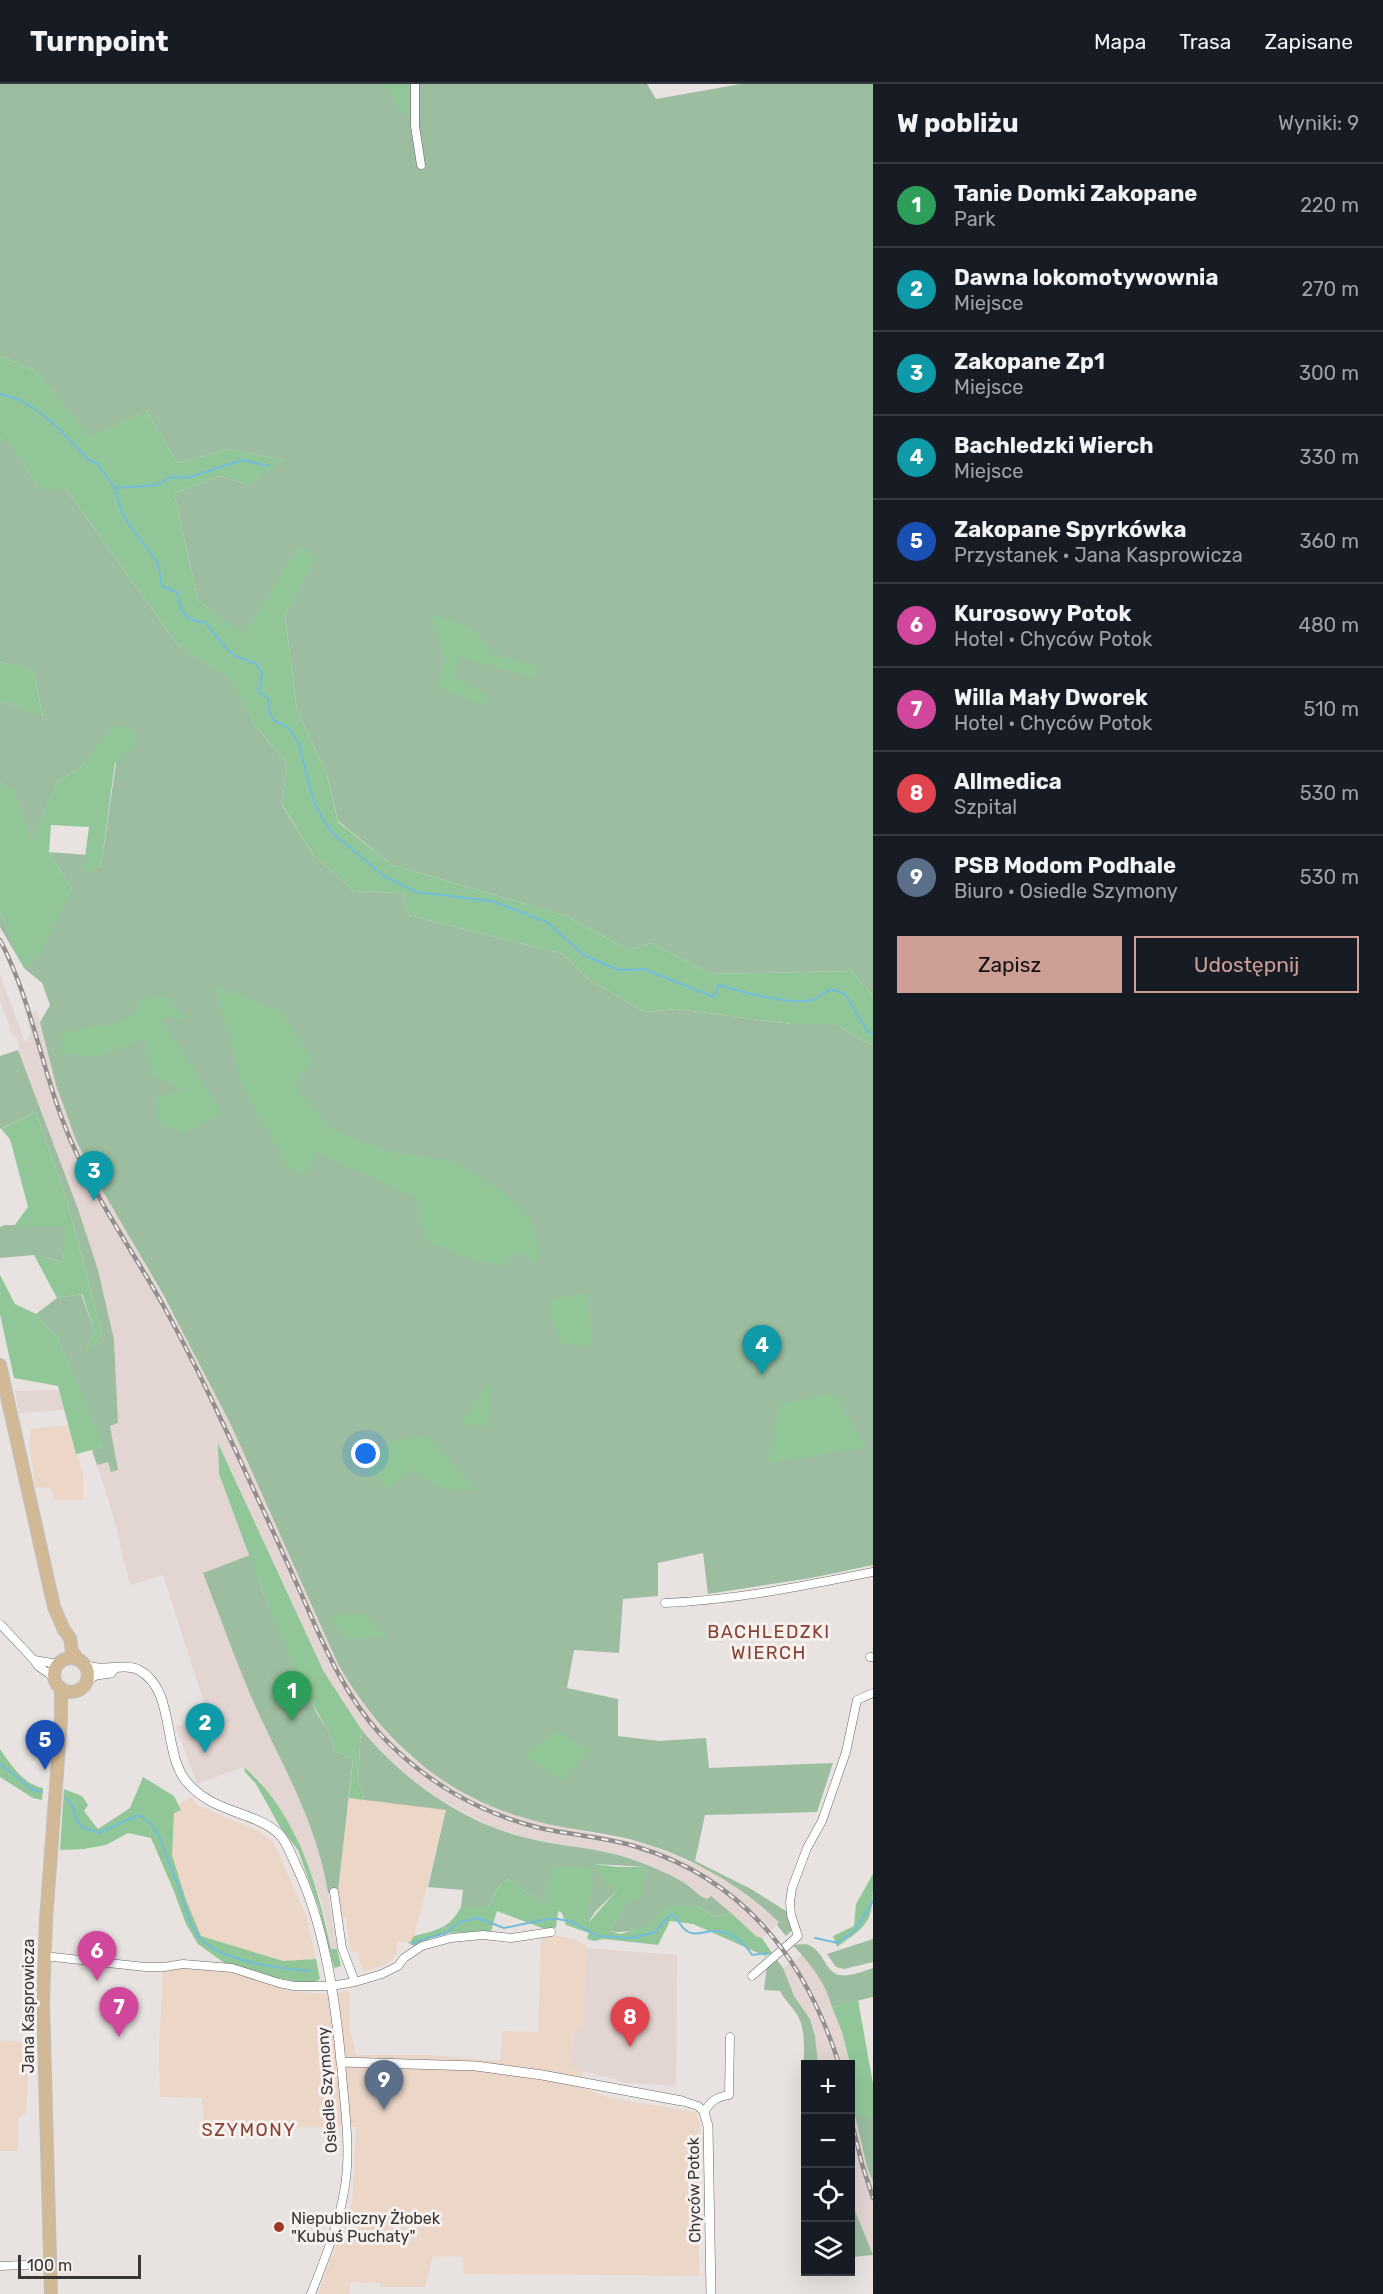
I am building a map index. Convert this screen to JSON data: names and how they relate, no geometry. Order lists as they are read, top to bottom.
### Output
{
  "streets": {
    "main road": ["Jana Kasprowicza"],
    "street": ["Osiedle Szymony", "Chyców Potok"]
  },
  "districts": ["BACHLEDZKI WIERCH", "SZYMONY"],
  "places": ["Niepubliczny Żłobek \"Kubuś Puchaty\""],
  "scale_bar": "100 m",
  "page": {
    "header": "Turnpoint",
    "nav": ["Mapa", "Trasa", "Zapisane"],
    "heading": ["W pobliżu", "Wyniki: 9"],
    "list": [
      {
        "mark": "1",
        "name": "Tanie Domki Zakopane",
        "note": "Park",
        "value": "220 m"
      },
      {
        "mark": "2",
        "name": "Dawna lokomotywownia",
        "note": "Miejsce",
        "value": "270 m"
      },
      {
        "mark": "3",
        "name": "Zakopane Zp1",
        "note": "Miejsce",
        "value": "300 m"
      },
      {
        "mark": "4",
        "name": "Bachledzki Wierch",
        "note": "Miejsce",
        "value": "330 m"
      },
      {
        "mark": "5",
        "name": "Zakopane Spyrkówka",
        "note": "Przystanek · Jana Kasprowicza",
        "value": "360 m"
      },
      {
        "mark": "6",
        "name": "Kurosowy Potok",
        "note": "Hotel · Chyców Potok",
        "value": "480 m"
      },
      {
        "mark": "7",
        "name": "Willa Mały Dworek",
        "note": "Hotel · Chyców Potok",
        "value": "510 m"
      },
      {
        "mark": "8",
        "name": "Allmedica",
        "note": "Szpital",
        "value": "530 m"
      },
      {
        "mark": "9",
        "name": "PSB Modom Podhale",
        "note": "Biuro · Osiedle Szymony",
        "value": "530 m"
      }
    ],
    "buttons": ["Zapisz", "Udostępnij"],
    "pins": [
      "3",
      "4",
      "1",
      "2",
      "5",
      "6",
      "7",
      "8",
      "9"
    ],
    "map_buttons": ["+", "−"],
    "scale": "100 m"
  }
}
